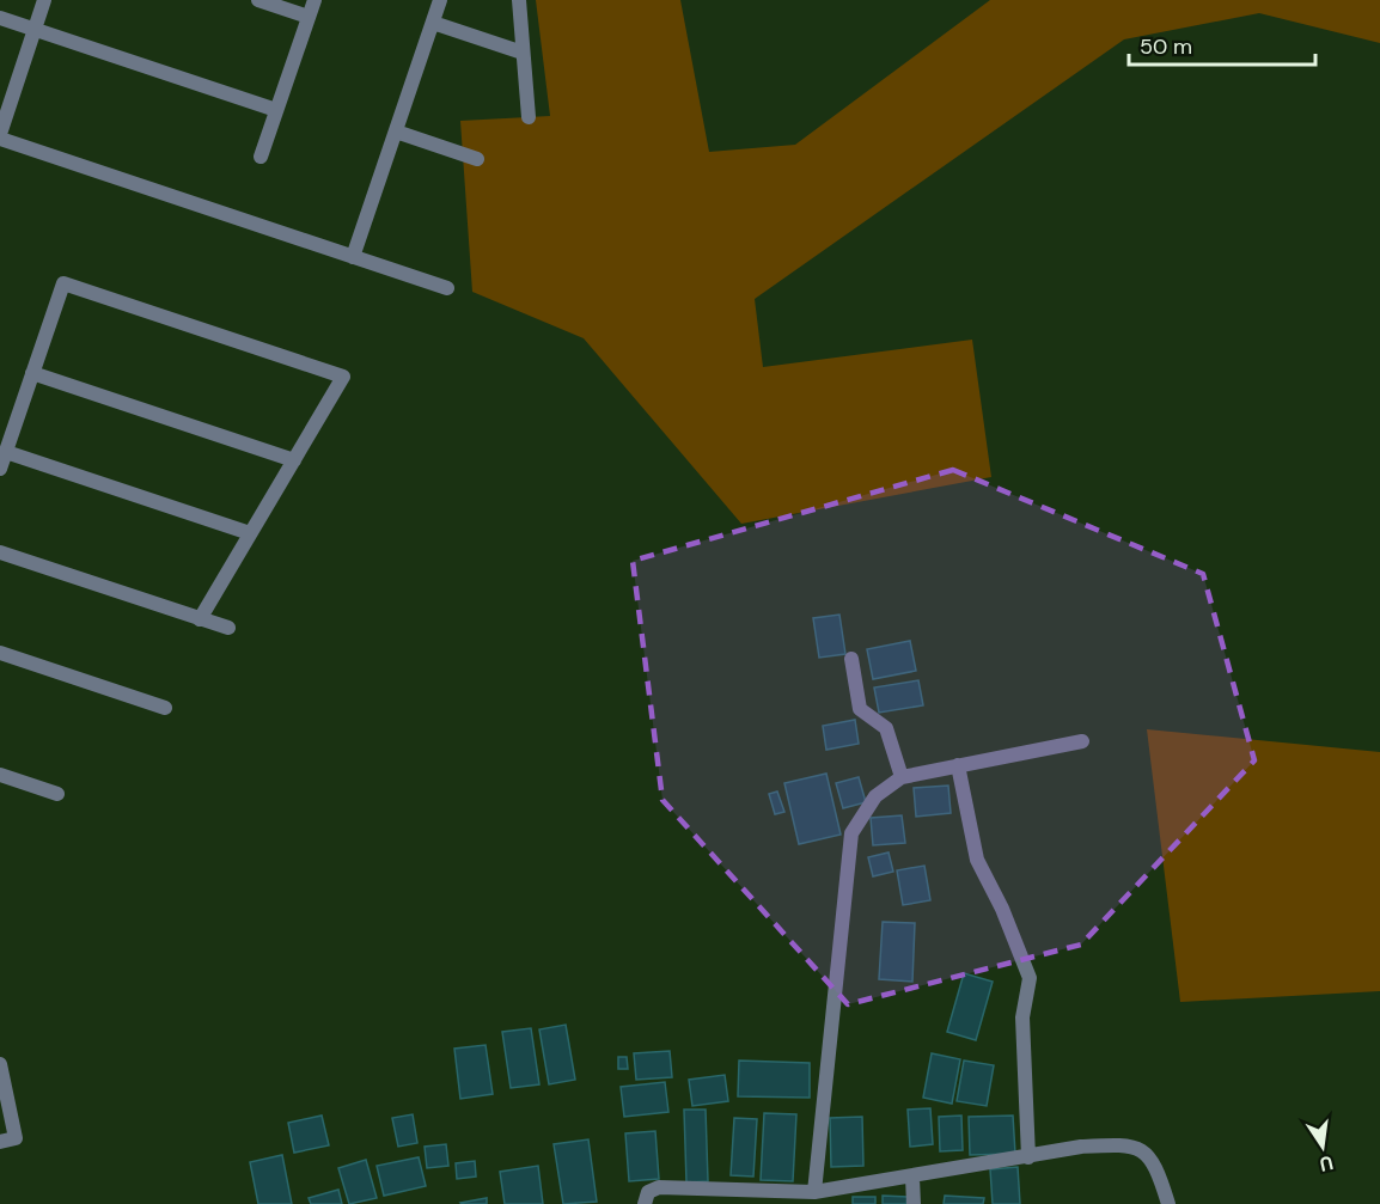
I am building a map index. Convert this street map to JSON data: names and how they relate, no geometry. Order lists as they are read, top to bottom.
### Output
{
  "scale_bar": "50 m",
  "north": "bottom"
}
